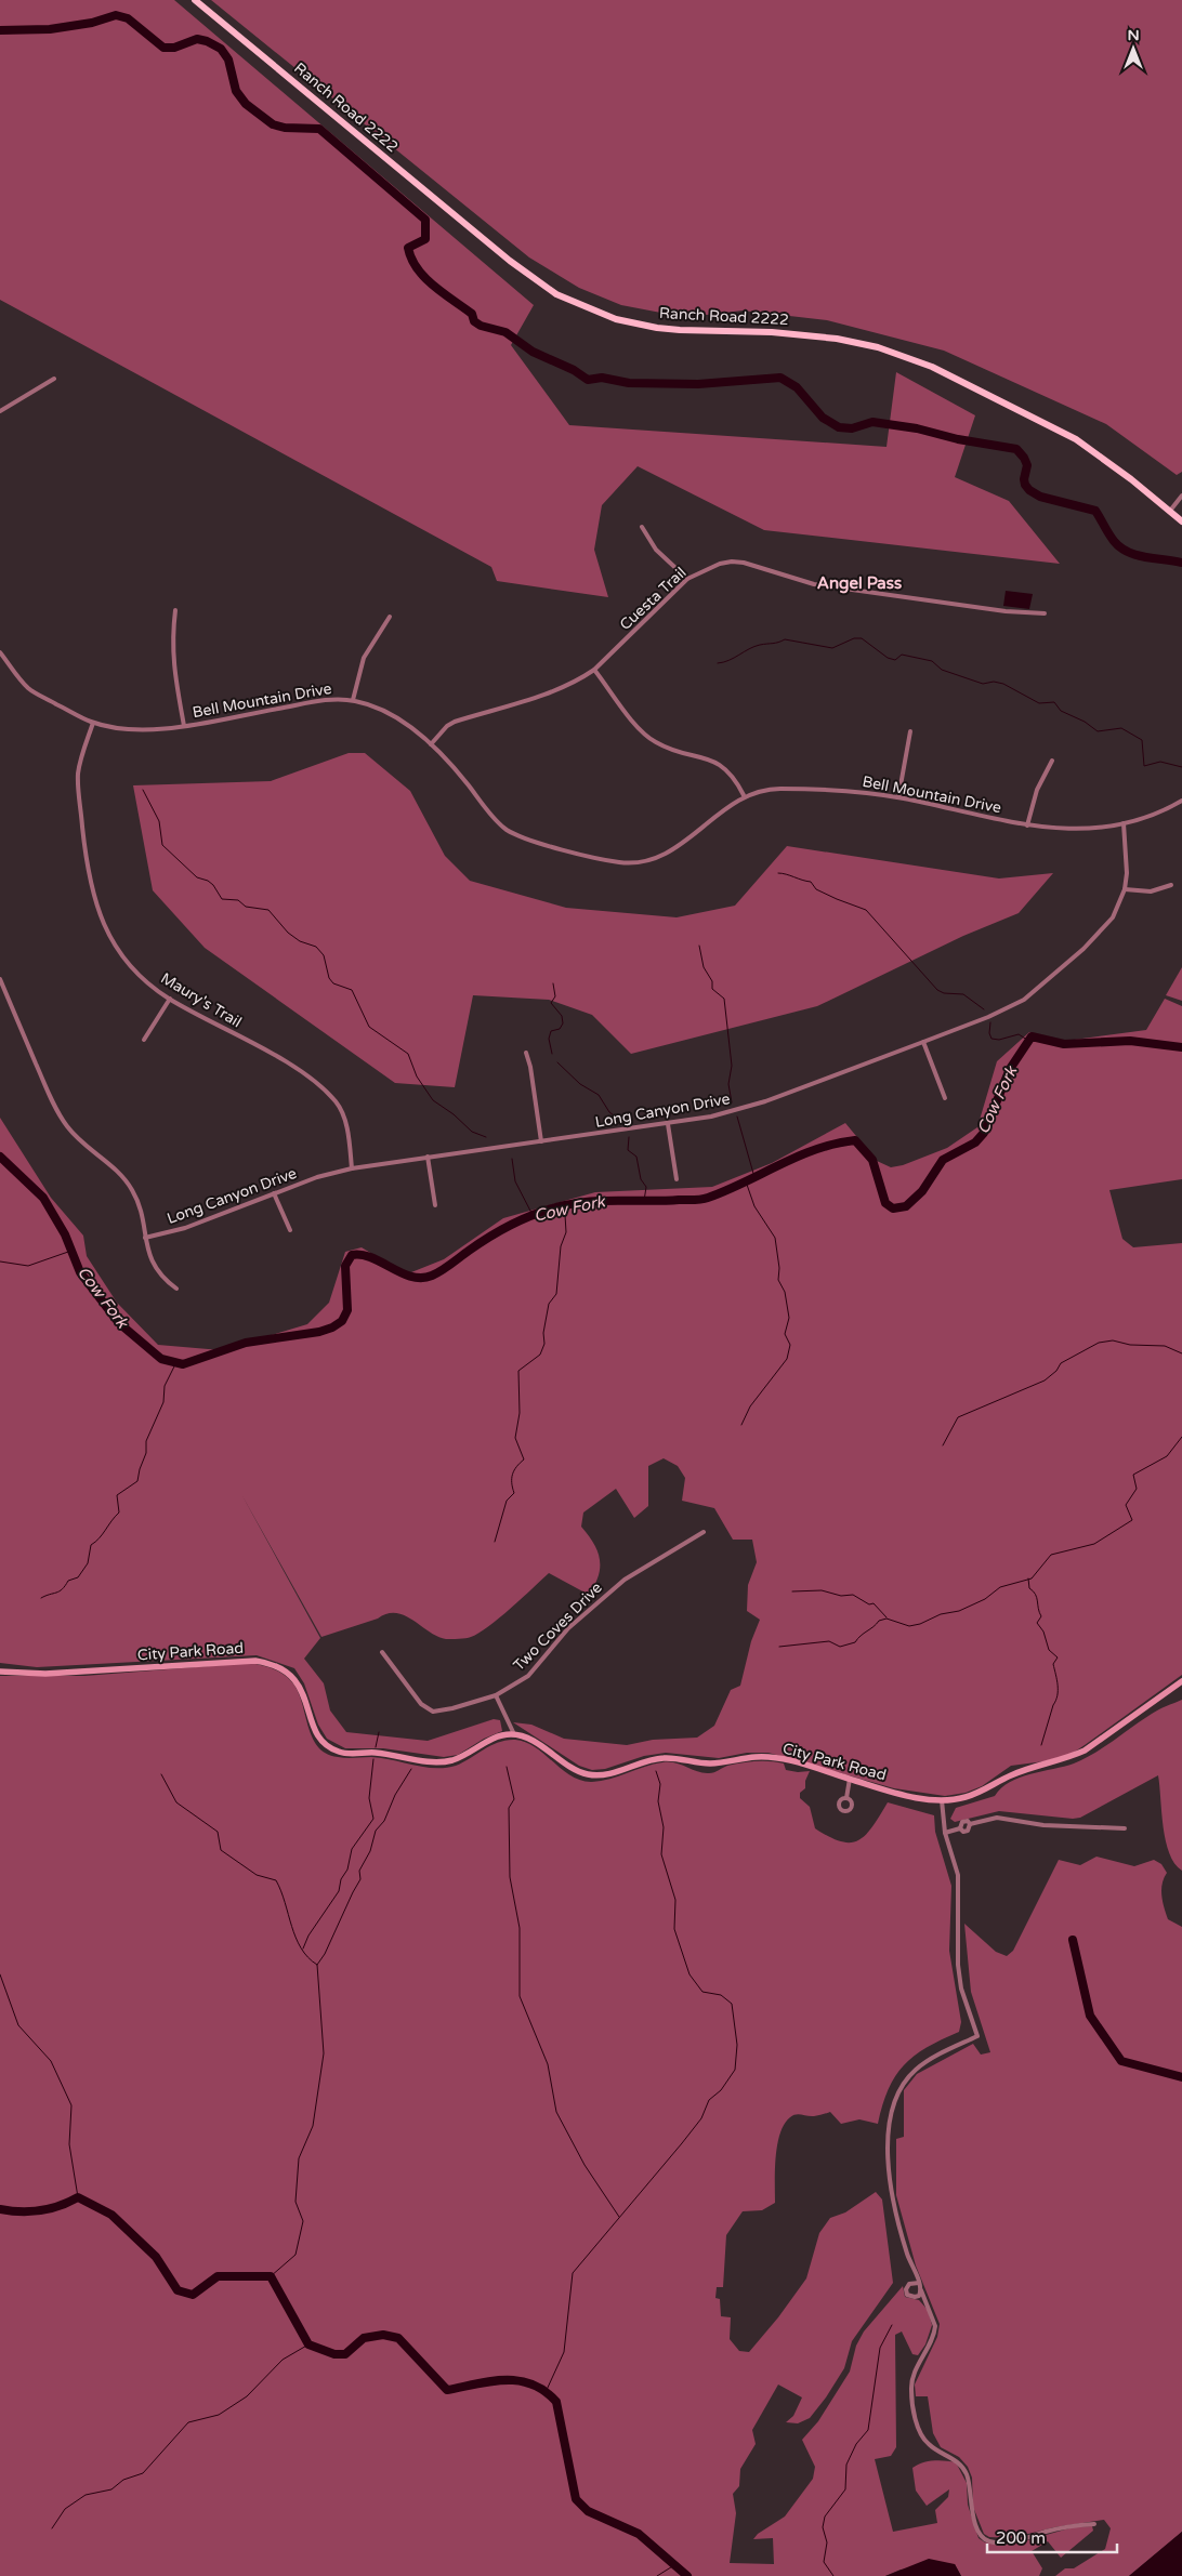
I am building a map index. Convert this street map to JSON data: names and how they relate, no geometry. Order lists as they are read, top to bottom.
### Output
{
  "streets": {
    "main road": ["Ranch Road 2222"],
    "street": [
      "Cuesta Trail",
      "Bell Mountain Drive",
      "Maury's Trail",
      "Long Canyon Drive",
      "Two Coves Drive",
      "City Park Road"
    ]
  },
  "crossings": [
    ["Cuesta Trail", "Bell Mountain Drive"],
    ["Bell Mountain Drive", "Maury's Trail"],
    ["Bell Mountain Drive", "Long Canyon Drive"],
    ["Maury's Trail", "Long Canyon Drive"]
  ],
  "districts": ["Angel Pass"],
  "water": ["Cow Fork"],
  "scale_bar": "200 m",
  "north": "top"
}
